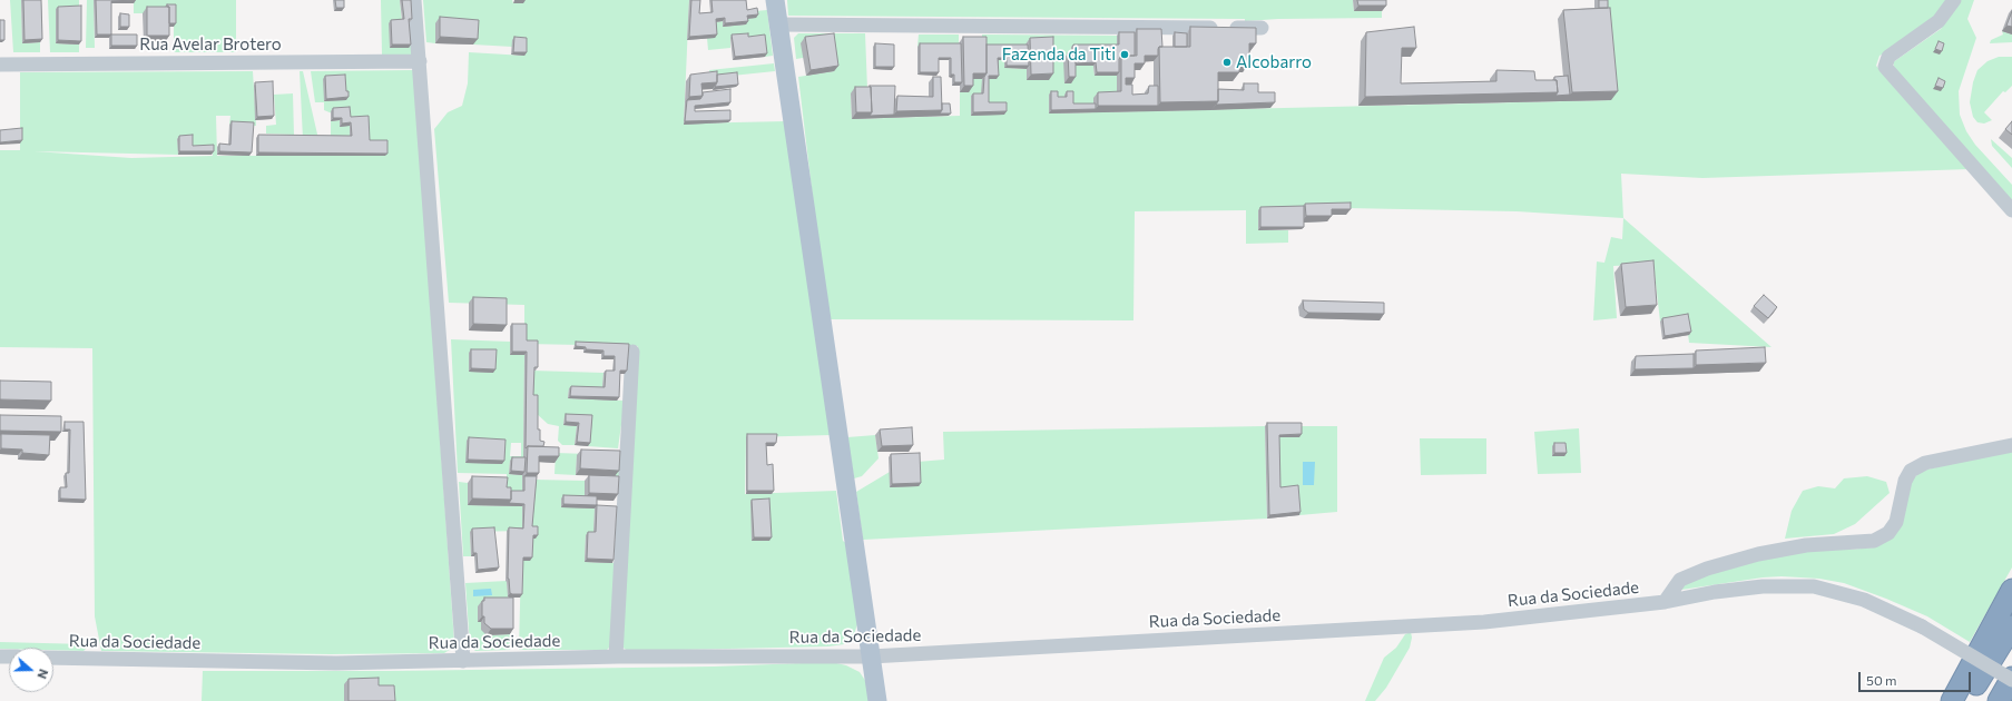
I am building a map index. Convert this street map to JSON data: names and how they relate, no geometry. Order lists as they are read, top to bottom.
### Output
{
  "streets": {
    "street": ["Rua Avelar Brotero", "Rua da Sociedade"]
  },
  "places": ["Fazenda da Titi", "Alcobarro"],
  "scale_bar": "50 m",
  "north": "right"
}
